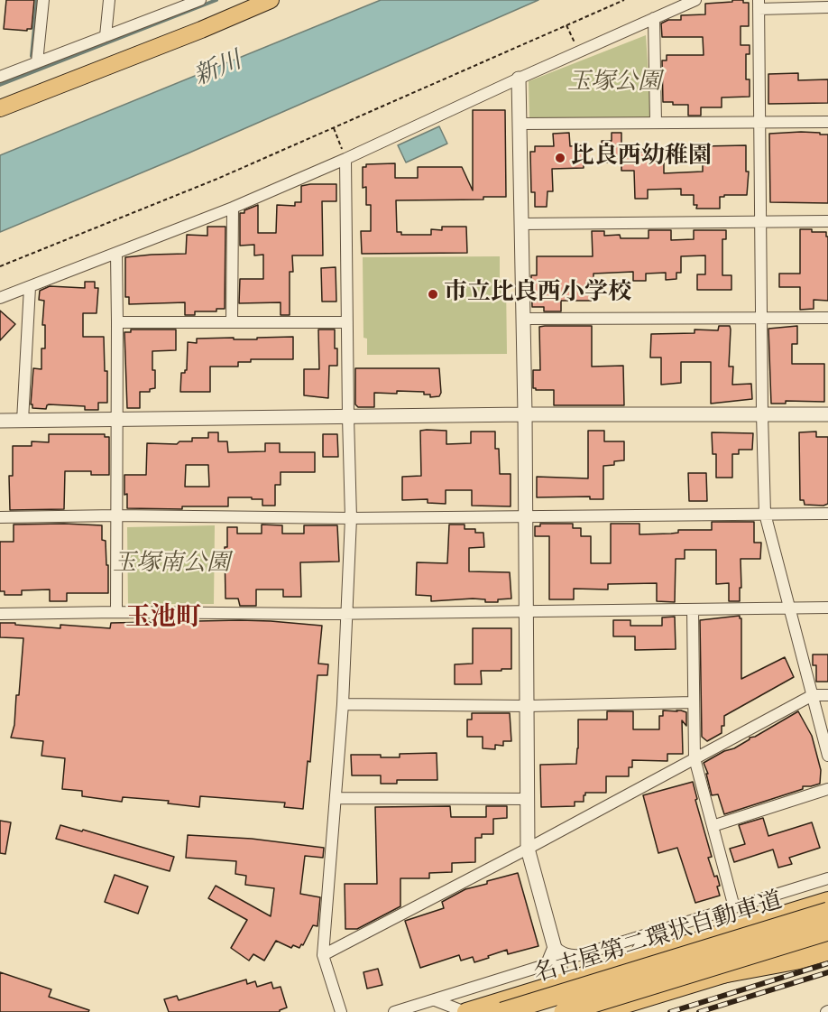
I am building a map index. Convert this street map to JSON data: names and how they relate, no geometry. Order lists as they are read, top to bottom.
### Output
{
  "streets": {
    "highway": ["名古屋第二環状自動車道"]
  },
  "districts": ["玉池町"],
  "water": ["新川"],
  "parks": ["玉塚公園", "玉塚南公園"],
  "places": ["比良西幼稚園", "市立比良西小学校"]
}
